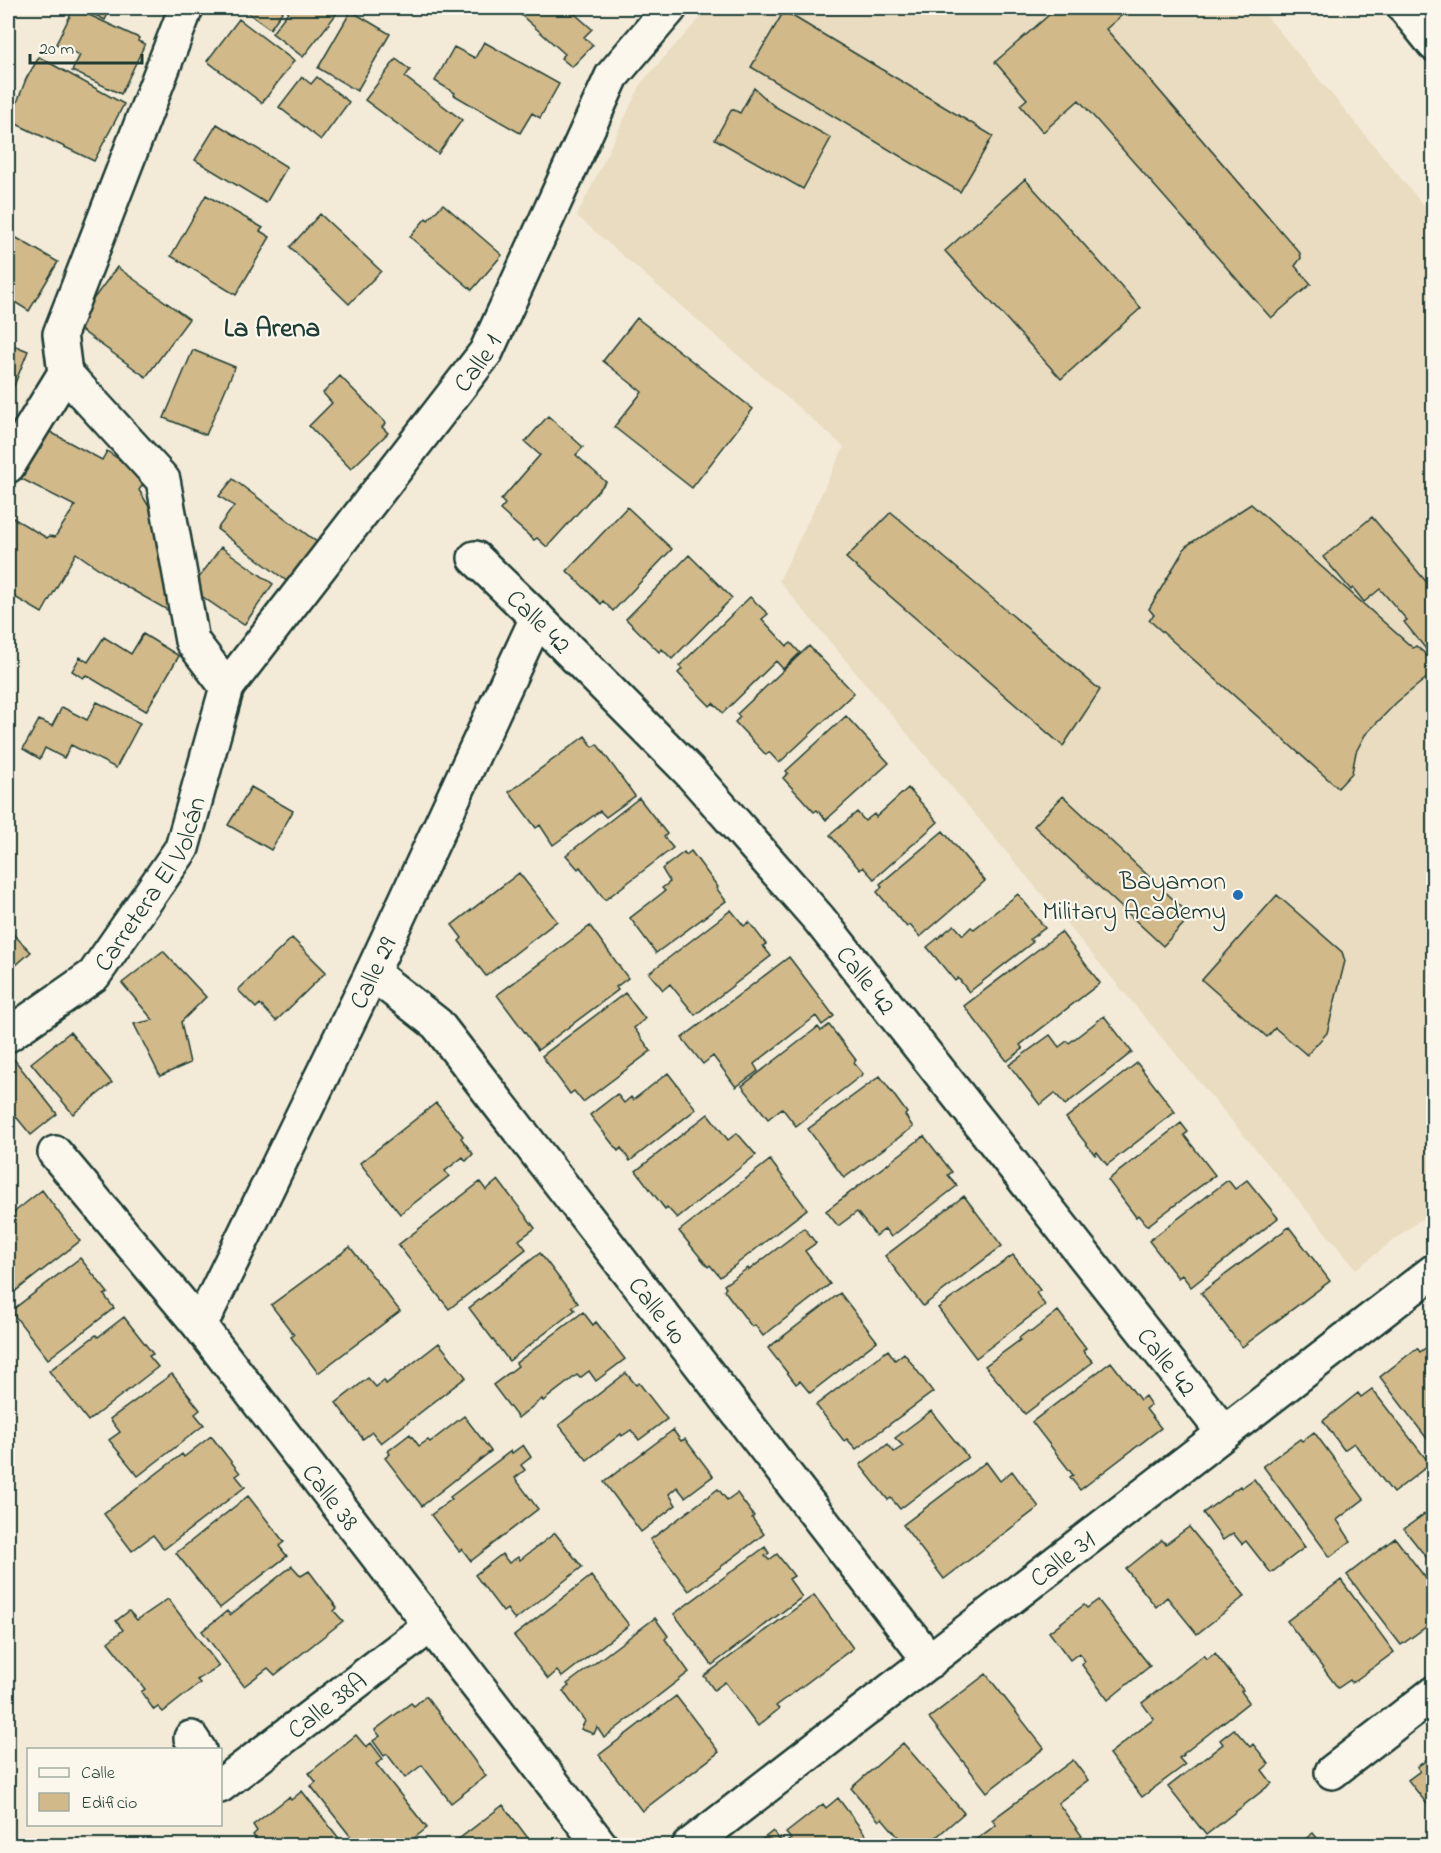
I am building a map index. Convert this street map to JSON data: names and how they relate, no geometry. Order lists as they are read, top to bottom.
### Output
{
  "streets": {
    "main road": [
      "Calle 1",
      "Calle 42",
      "Carretera El Volcán",
      "Calle 29",
      "Calle 40",
      "Calle 38",
      "Calle 31",
      "Calle 38A"
    ]
  },
  "crossings": [
    ["Calle 1", "Carretera El Volcán"],
    ["Calle 42", "Calle 29"],
    ["Calle 42", "Calle 31"],
    ["Calle 29", "Calle 40"],
    ["Calle 29", "Calle 38"],
    ["Calle 40", "Calle 31"],
    ["Calle 38", "Calle 38A"]
  ],
  "districts": ["La Arena"],
  "places": ["Bayamon Military Academy"],
  "legend": ["Calle", "Edificio"],
  "scale_bar": "20 m"
}
